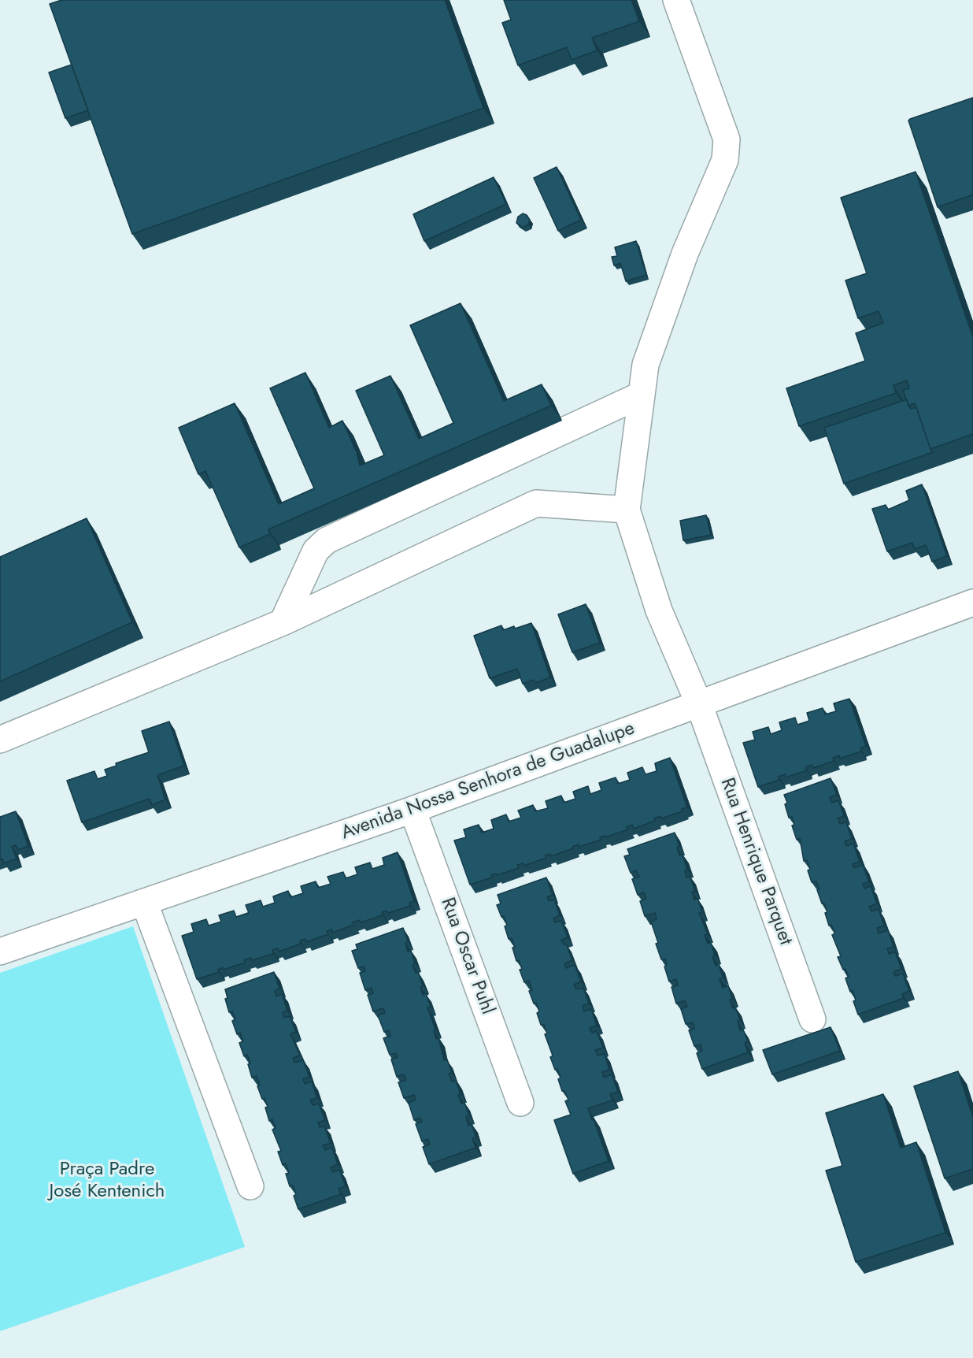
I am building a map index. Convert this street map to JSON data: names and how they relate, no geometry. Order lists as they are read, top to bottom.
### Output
{
  "streets": {
    "street": ["Avenida Nossa Senhora de Guadalupe", "Rua Henrique Parquet", "Rua Oscar Puhl"]
  },
  "crossings": [
    ["Avenida Nossa Senhora de Guadalupe", "Rua Henrique Parquet"],
    ["Avenida Nossa Senhora de Guadalupe", "Rua Oscar Puhl"]
  ],
  "parks": ["Praça Padre José Kentenich"]
}
